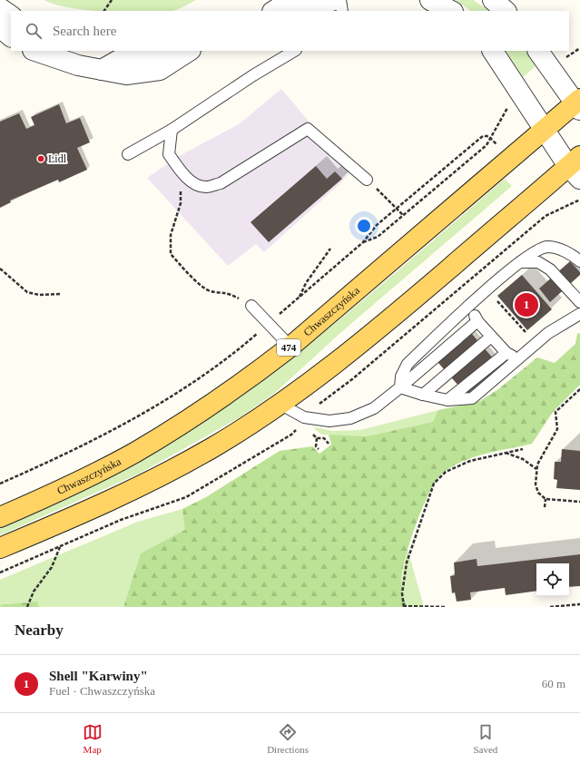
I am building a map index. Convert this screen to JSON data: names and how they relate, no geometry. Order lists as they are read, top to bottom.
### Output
{
  "streets": {
    "main road": ["Chwaszczyńska", "474"]
  },
  "places": ["Lidl"],
  "page": {
    "search": "Search here",
    "pins": "1",
    "heading": "Nearby",
    "list": [
      {
        "mark": "1",
        "name": "Shell \"Karwiny\"",
        "note": "Fuel · Chwaszczyńska",
        "value": "60 m"
      }
    ],
    "nav": ["Map", "Directions", "Saved"]
  }
}
